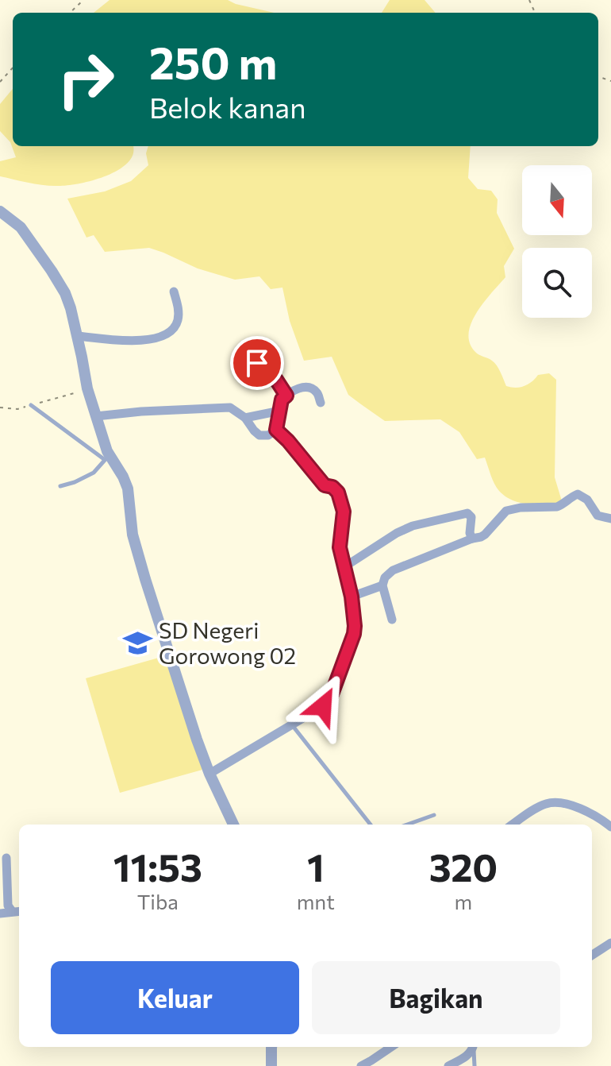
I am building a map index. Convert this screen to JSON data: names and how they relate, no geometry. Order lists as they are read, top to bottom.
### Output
{
  "places": {
    "school or university": ["SD Negeri Gorowong 02"]
  },
  "north": "bottom",
  "page": {
    "turn": ["250 m", "Belok kanan"],
    "eta": [
      "11:53",
      "Tiba",
      "1",
      "mnt",
      "320",
      "m"
    ],
    "buttons": ["Keluar", "Bagikan"]
  }
}
